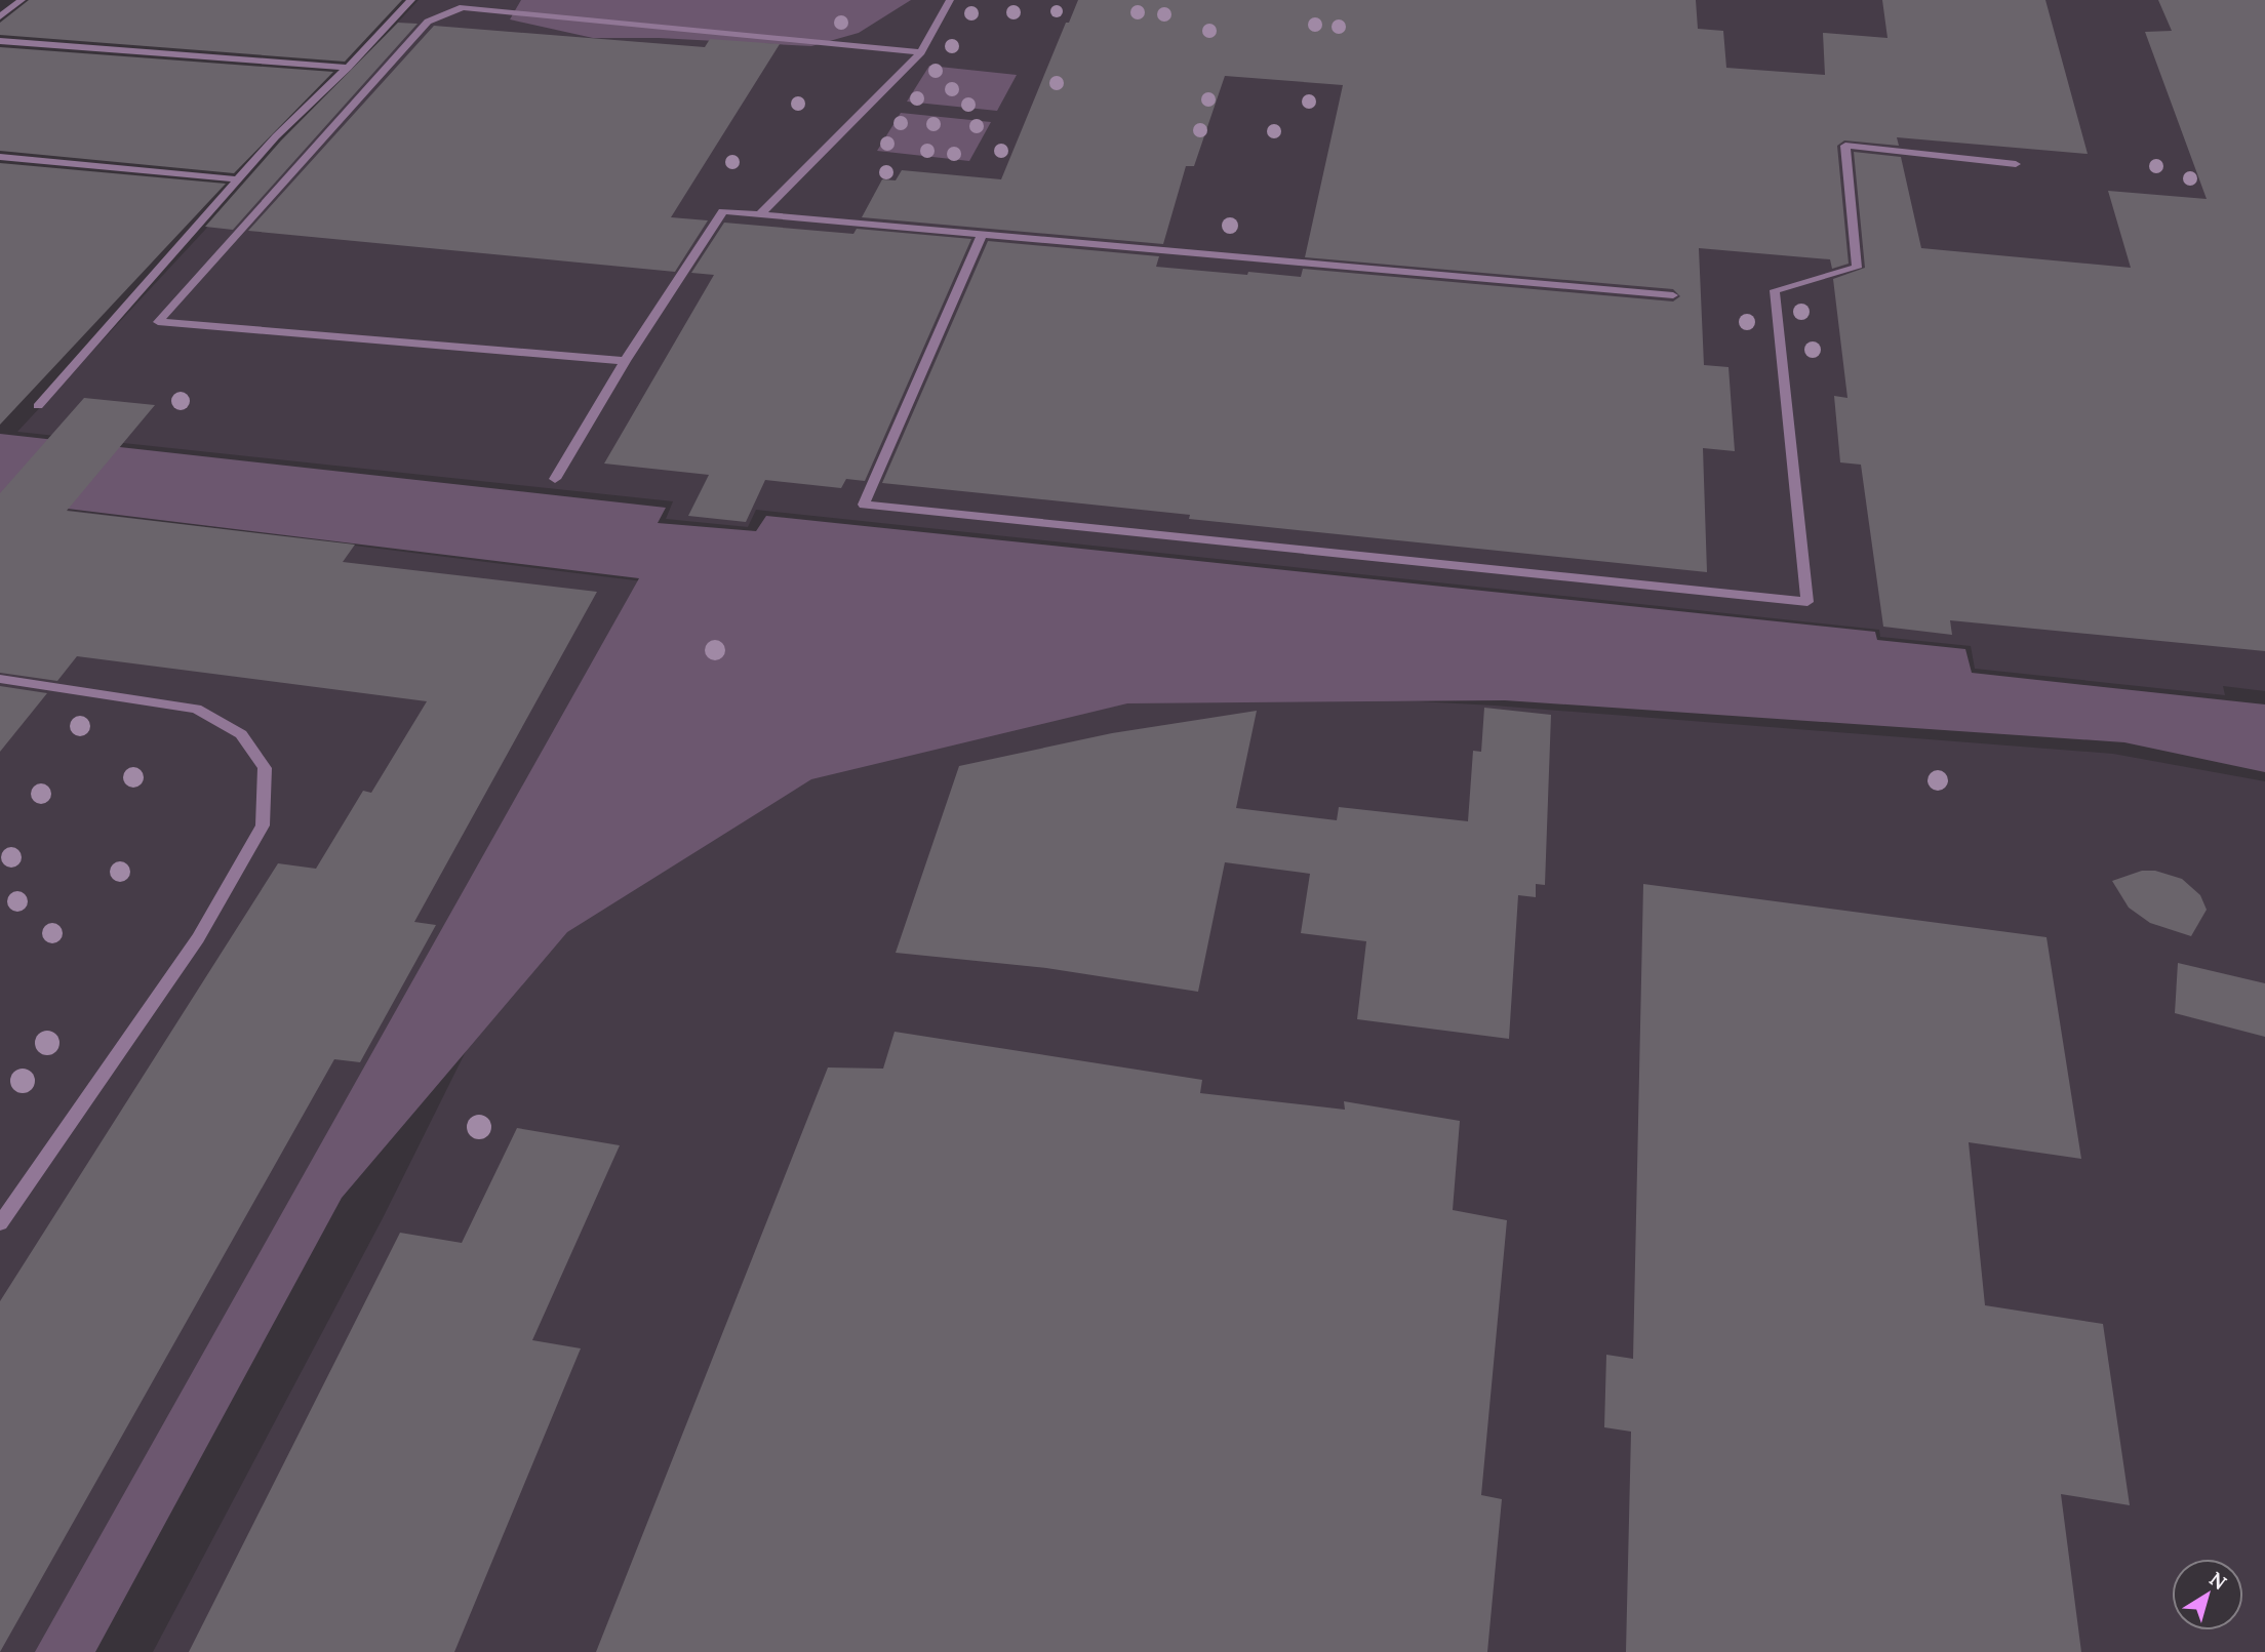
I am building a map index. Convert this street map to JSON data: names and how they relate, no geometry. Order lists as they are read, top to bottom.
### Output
{
  "north": "top right"
}
